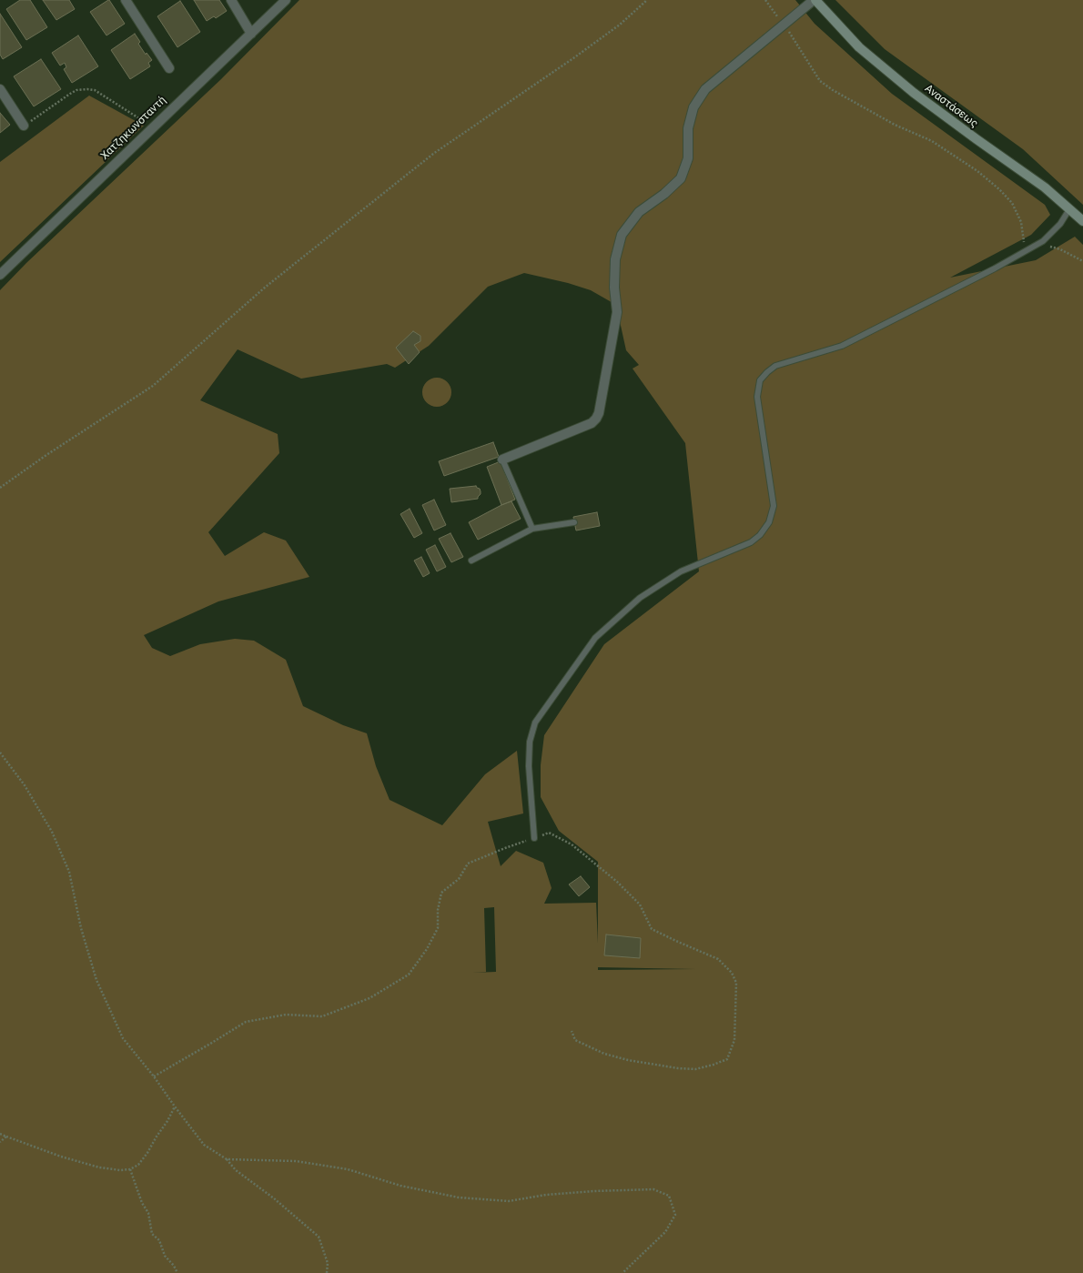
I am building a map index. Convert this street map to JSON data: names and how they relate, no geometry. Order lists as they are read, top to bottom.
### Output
{
  "streets": {
    "street": ["Αναστάσεως", "Χατζηκωνσταντή"]
  }
}
